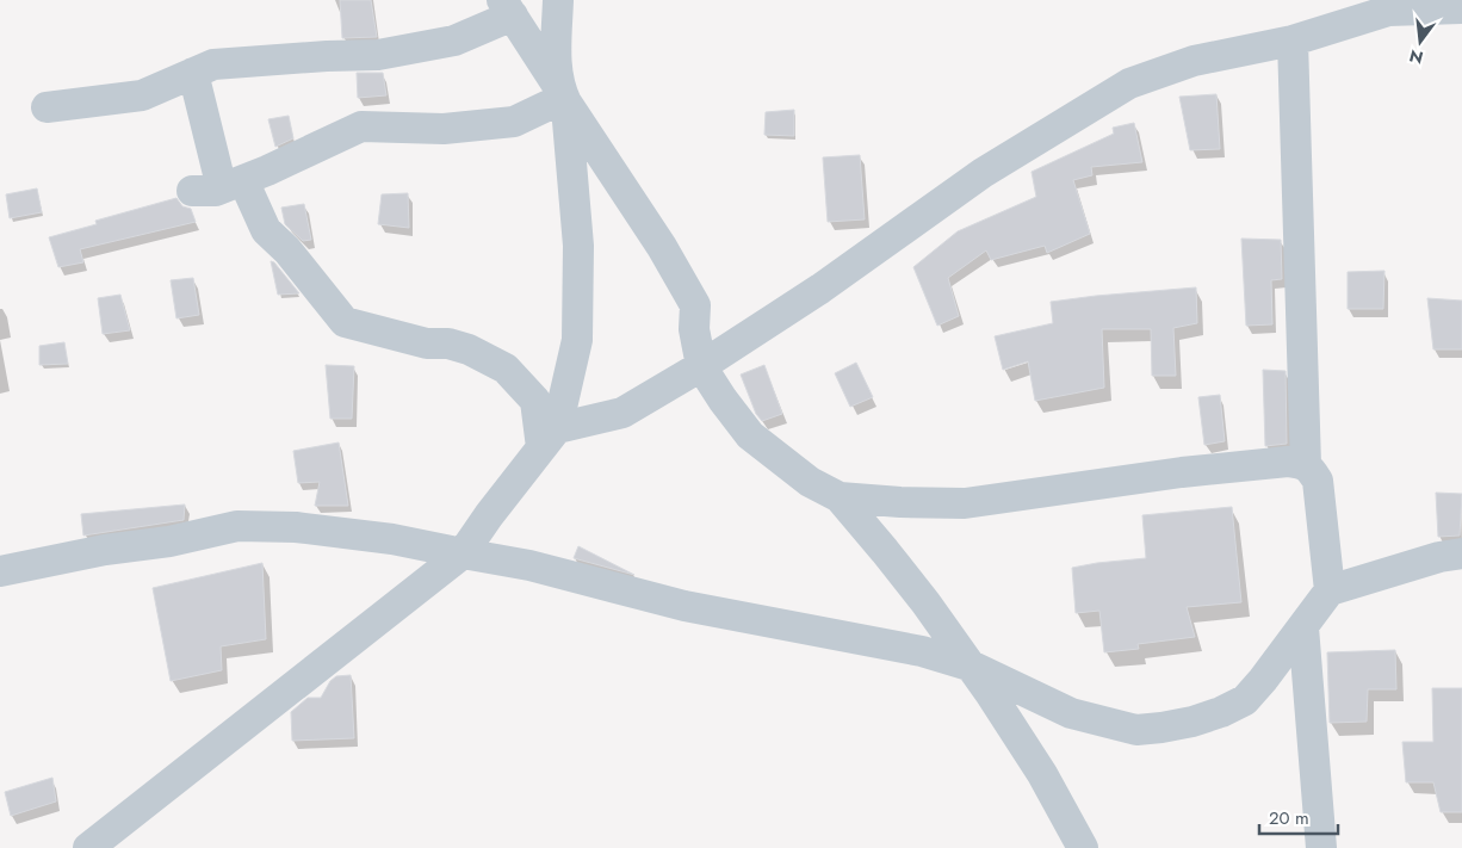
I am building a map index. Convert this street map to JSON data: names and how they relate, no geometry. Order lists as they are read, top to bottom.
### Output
{
  "scale_bar": "20 m",
  "north": "bottom"
}
